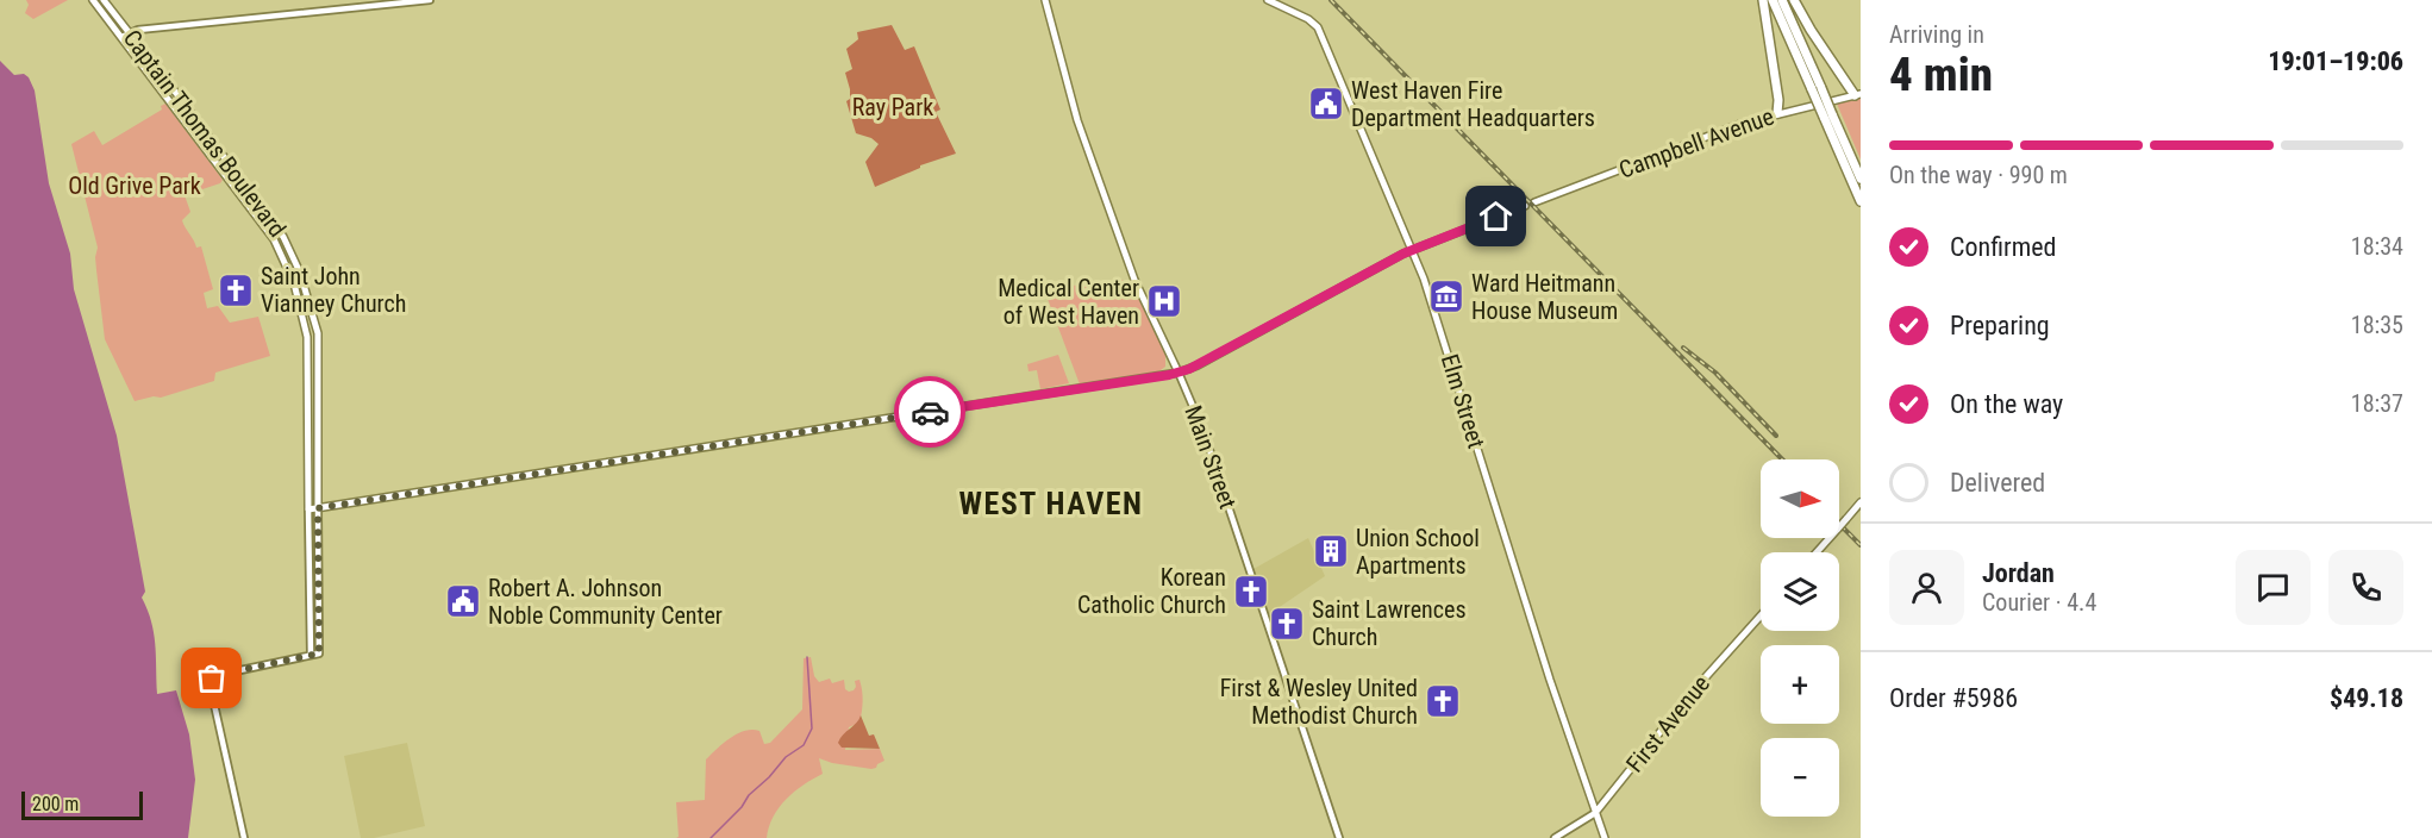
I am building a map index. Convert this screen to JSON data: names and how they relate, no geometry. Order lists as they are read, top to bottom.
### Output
{
  "streets": {
    "main road": [
      "Captain Thomas Boulevard",
      "Campbell Avenue",
      "Elm Street",
      "Main Street",
      "First Avenue"
    ]
  },
  "crossings": [
    ["Elm Street", "First Avenue"]
  ],
  "districts": ["WEST HAVEN"],
  "parks": ["Ray Park", "Old Grive Park"],
  "places": {
    "public building": ["West Haven Fire Department Headquarters", "Robert A. Johnson Noble Community Center"],
    "church": [
      "Saint John Vianney Church",
      "Korean Catholic Church",
      "Saint Lawrences Church",
      "First & Wesley United Methodist Church"
    ],
    "museum": ["Ward Heitmann House Museum"],
    "hospital": ["Medical Center of West Haven"],
    "building": ["Union School Apartments"]
  },
  "scale_bar": "200 m",
  "north": "right",
  "page": {
    "heading": ["4 min", "Arriving in", "19:01–19:06"],
    "panel": [
      "Jordan",
      "Courier · 4.4",
      "Order #5986",
      "$49.18"
    ],
    "bar": "On the way · 990 m",
    "list": [
      ["Confirmed", "18:34"],
      ["Preparing", "18:35"],
      ["On the way", "18:37"],
      "Delivered"
    ],
    "map_buttons": ["+", "−"],
    "scale": "200 m"
  }
}
